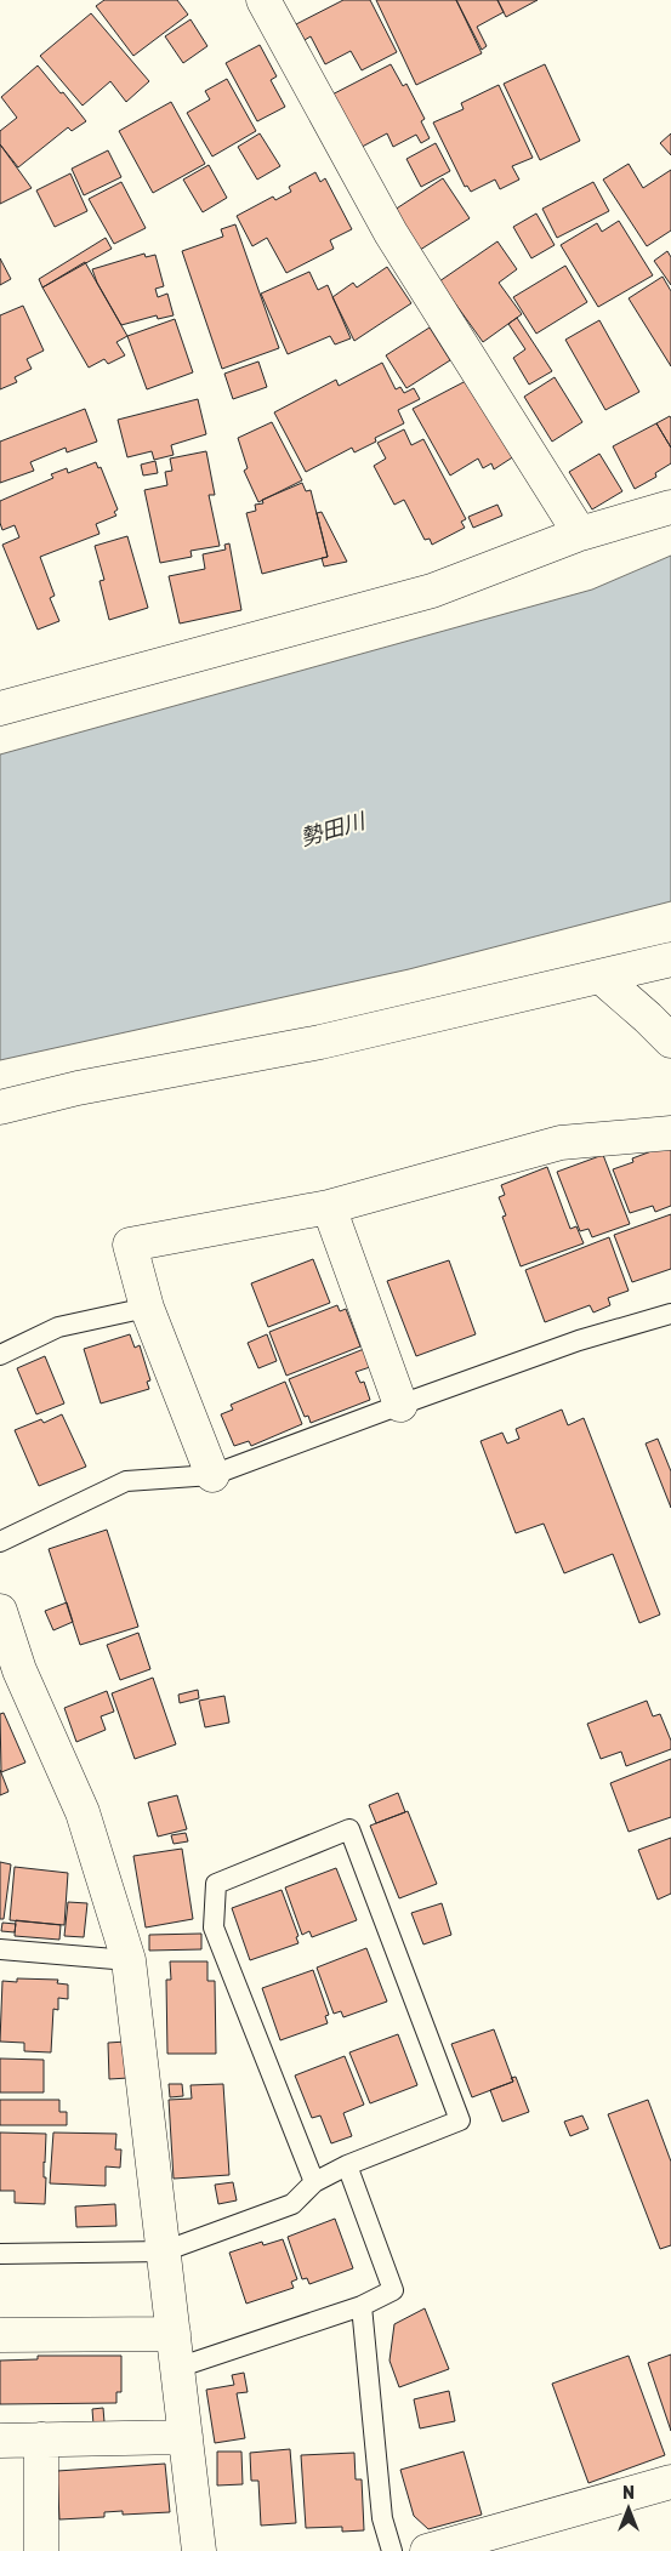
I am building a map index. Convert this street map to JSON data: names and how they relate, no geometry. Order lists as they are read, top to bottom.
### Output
{
  "water": ["勢田川"],
  "north": "top"
}
